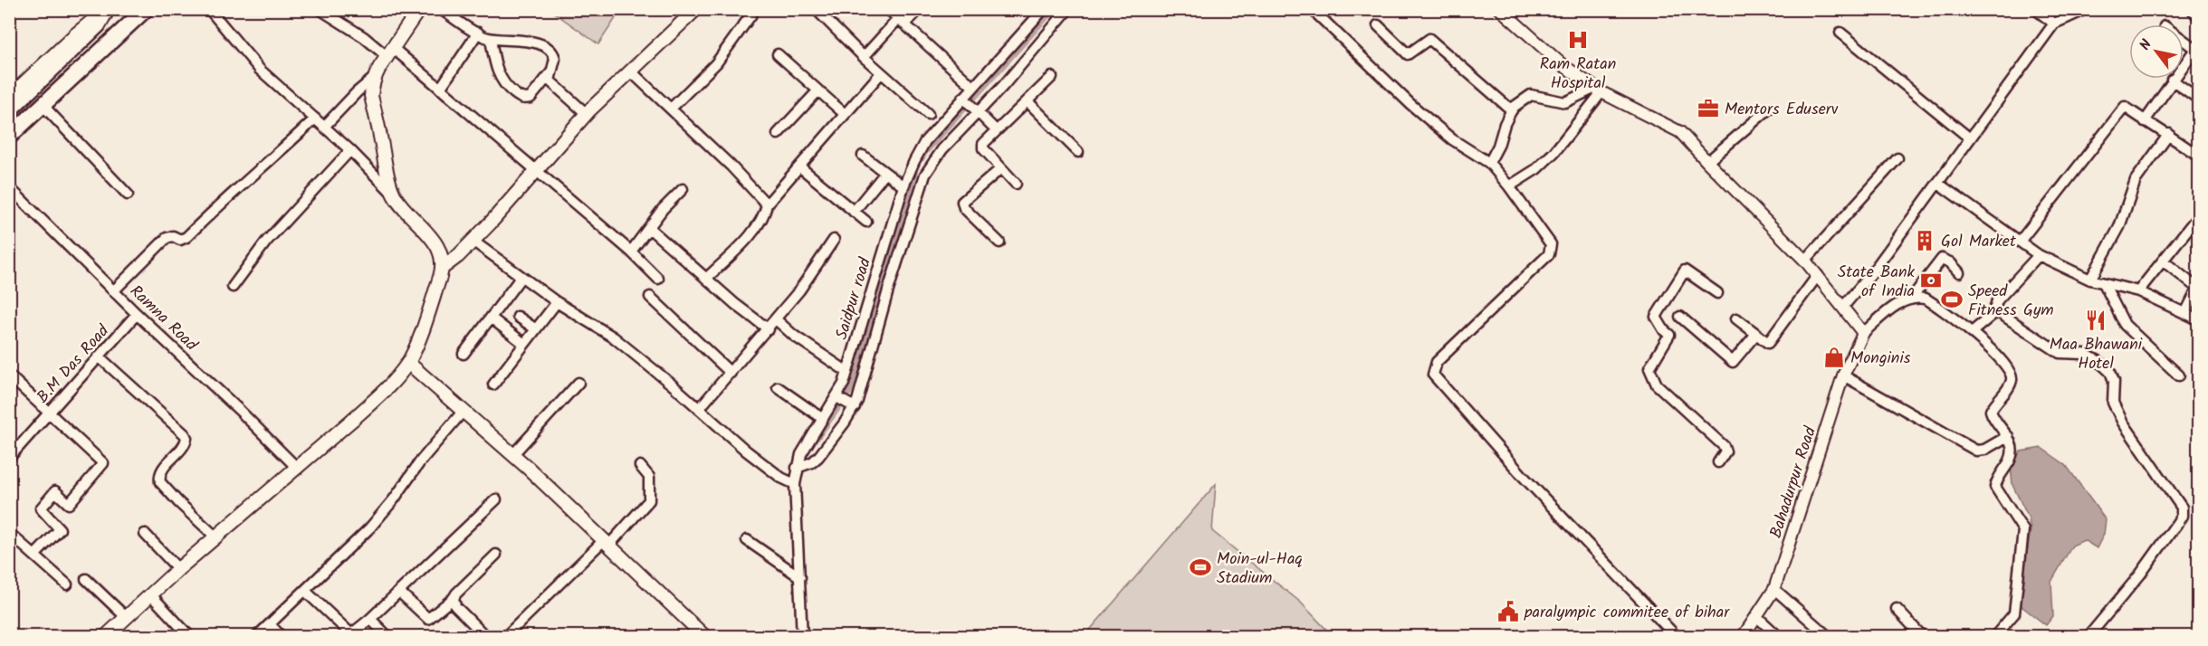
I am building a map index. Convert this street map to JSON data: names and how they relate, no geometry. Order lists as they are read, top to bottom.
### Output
{
  "streets": {
    "street": [
      "Saidpur road",
      "Ramna Road",
      "B.M Das Road",
      "Bahadurpur Road"
    ]
  },
  "crossings": [
    ["Ramna Road", "B.M Das Road"]
  ],
  "places": {
    "hospital": ["Ram Ratan Hospital"],
    "office": ["Mentors Eduserv"],
    "building": ["Gol Market"],
    "bank": ["State Bank of India"],
    "sports": ["Speed Fitness Gym", "Moin-ul-Haq Stadium"],
    "restaurant": ["Maa Bhawani Hotel"],
    "shop": ["Monginis"],
    "public building": ["paralympic commitee of bihar"]
  },
  "north": "top left"
}
